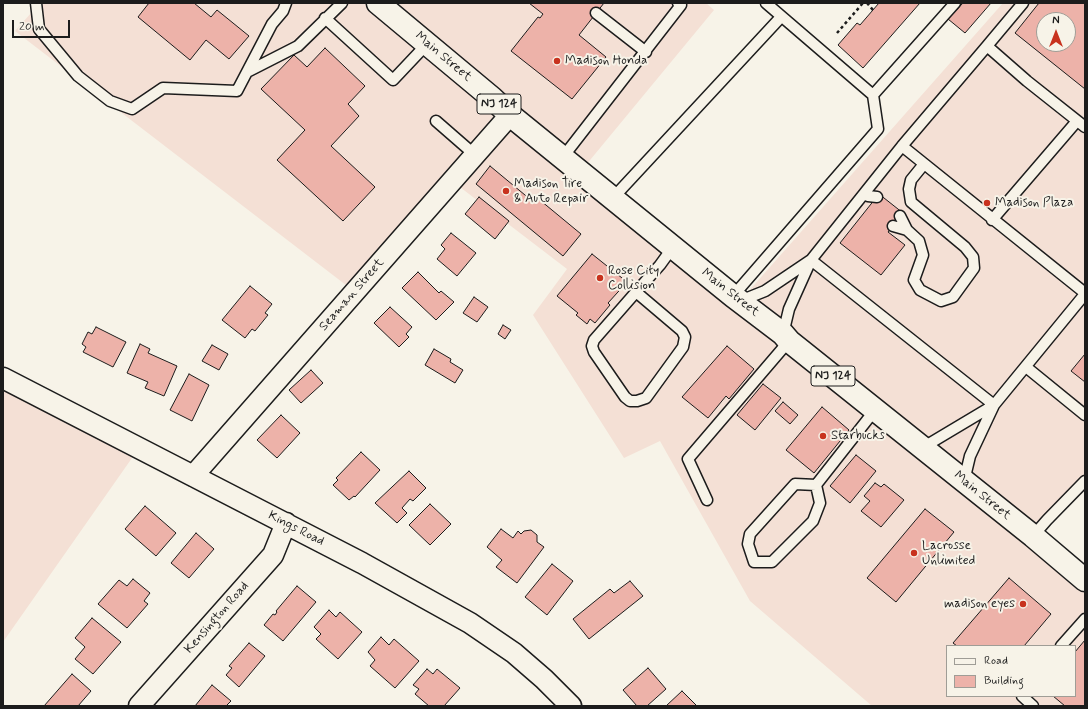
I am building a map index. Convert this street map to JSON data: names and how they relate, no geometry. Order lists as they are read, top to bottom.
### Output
{
  "streets": {
    "main road": ["Main Street", "NJ 124"],
    "street": ["Seaman Street", "Kings Road", "Kensington Road"]
  },
  "crossings": [
    ["Main Street", "Seaman Street"],
    ["Seaman Street", "Kings Road"],
    ["Kings Road", "Kensington Road"]
  ],
  "places": [
    "Madison Honda",
    "Madison Tire & Auto Repair",
    "Madison Plaza",
    "Rose City Collision",
    "Starbucks",
    "Lacrosse Unlimited",
    "madison eyes"
  ],
  "legend": ["Road", "Building"],
  "scale_bar": "20 m",
  "north": "top"
}
